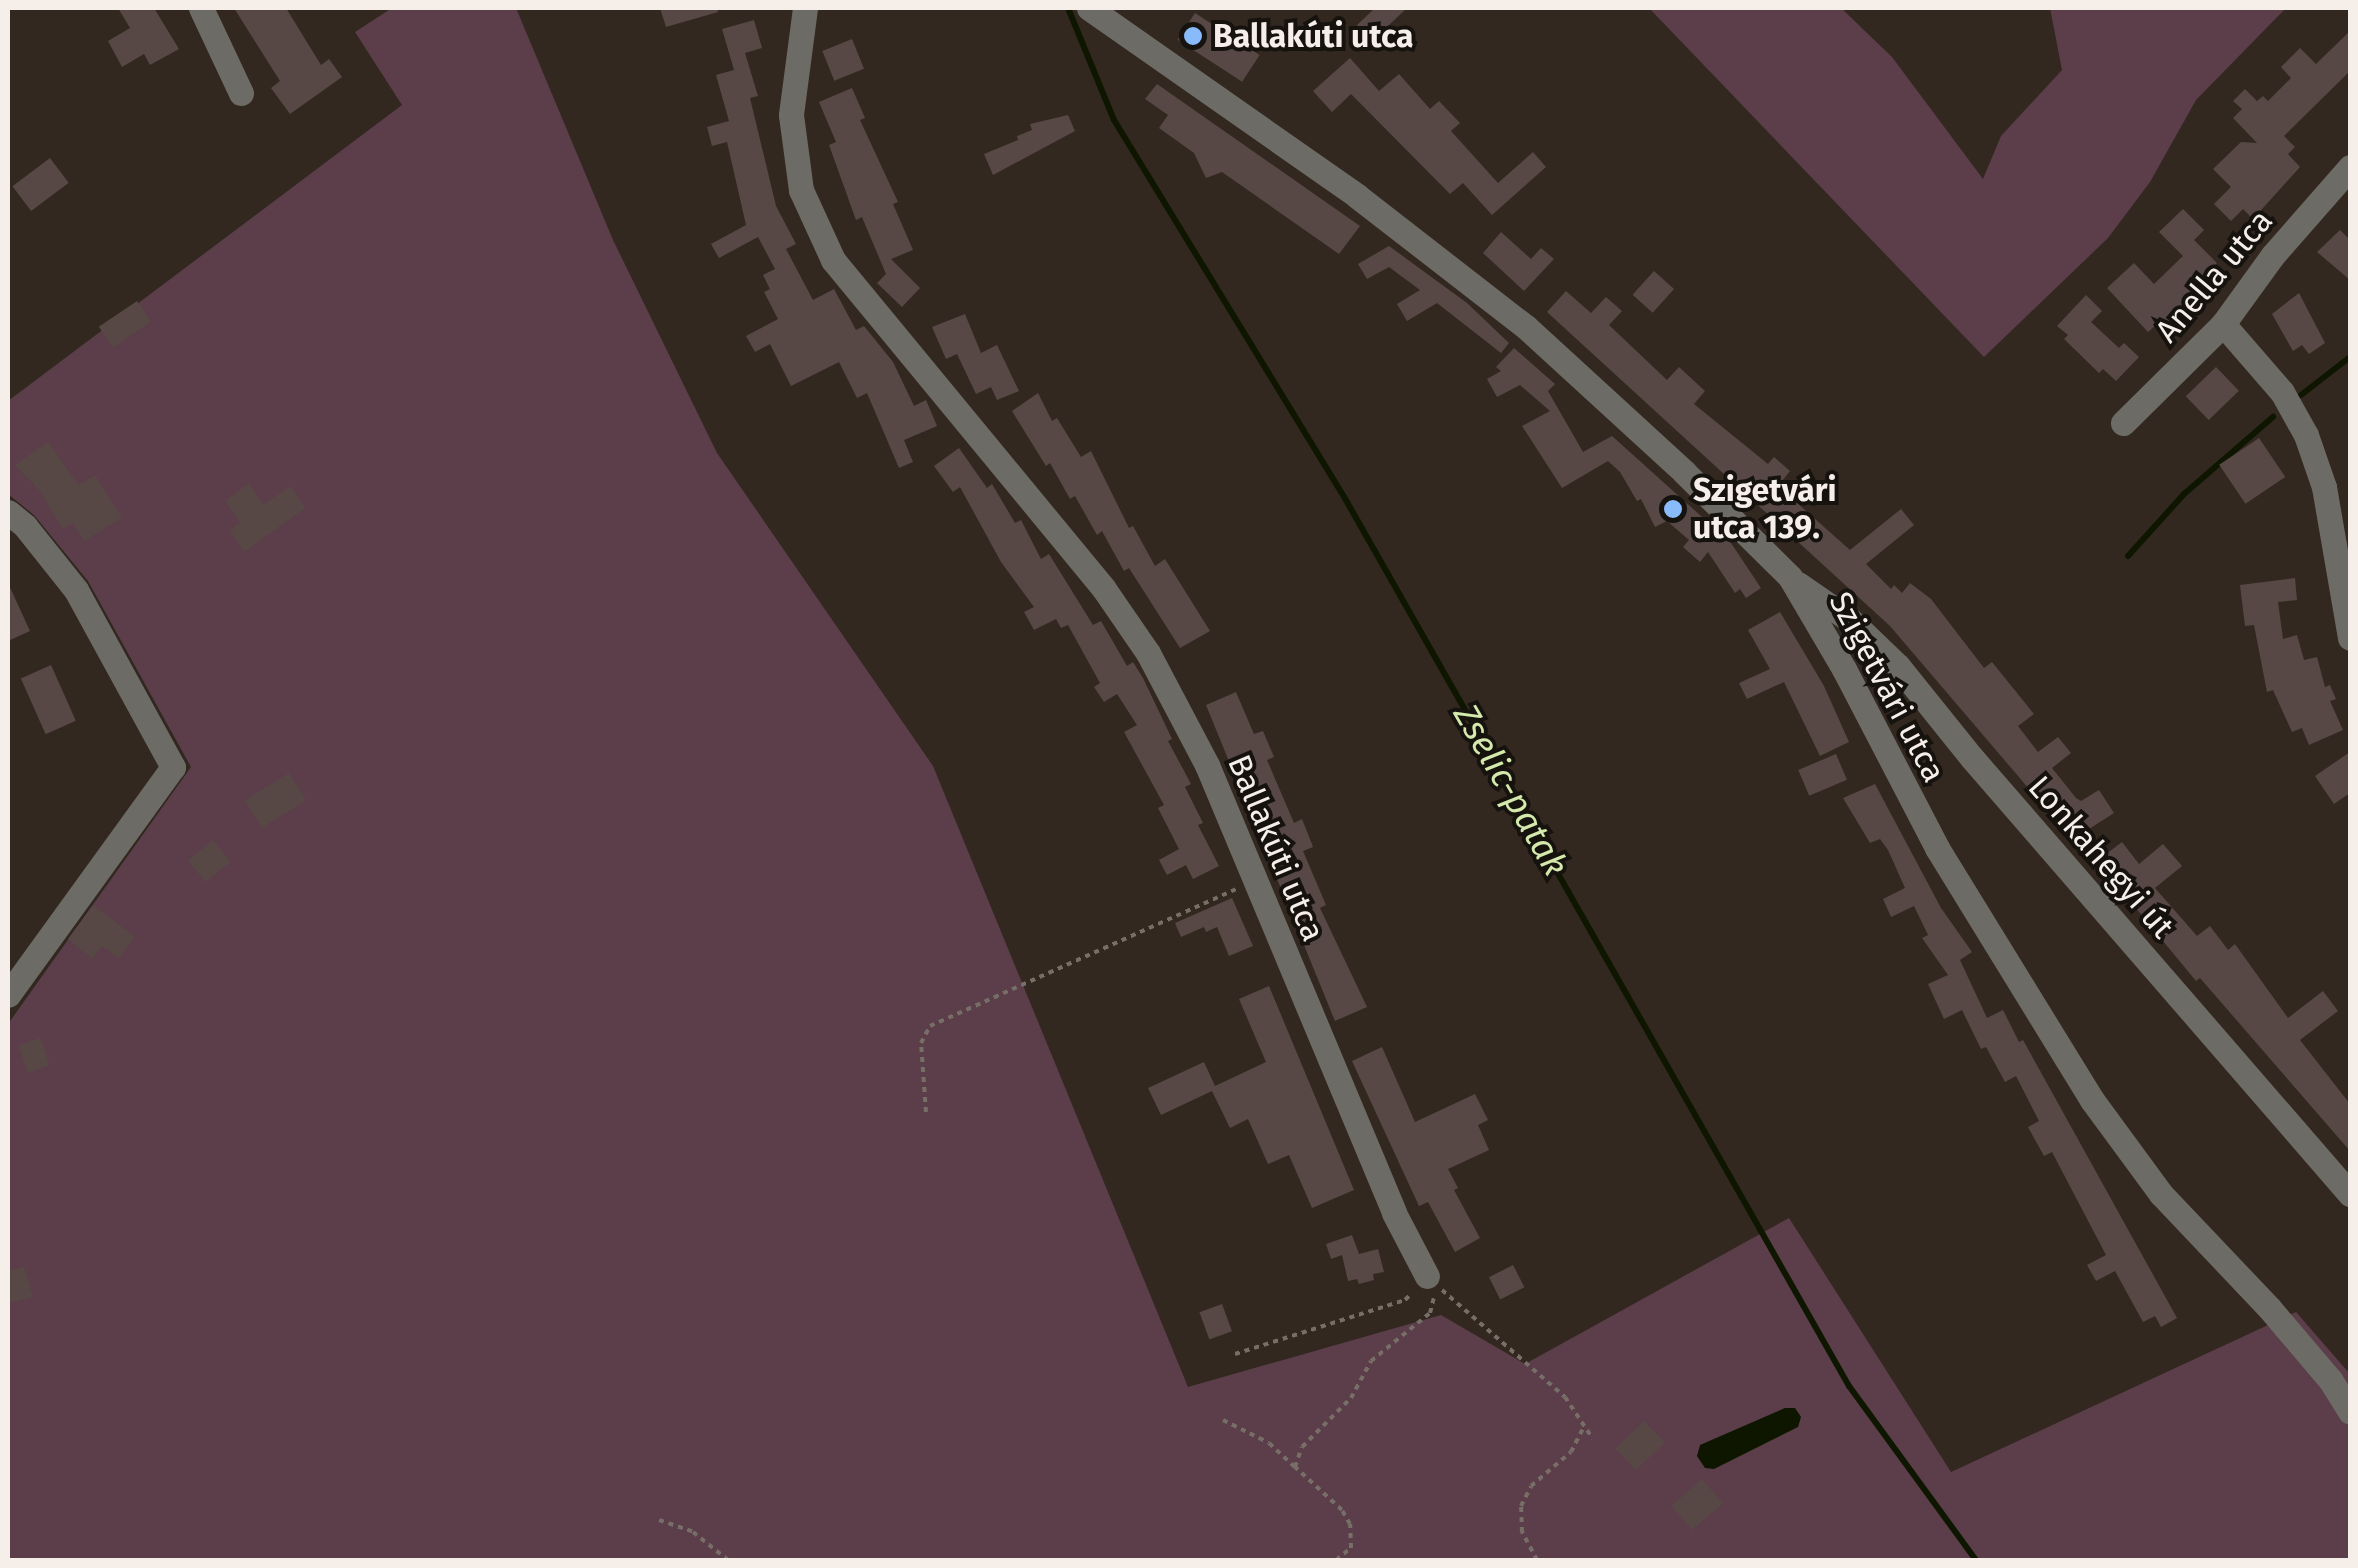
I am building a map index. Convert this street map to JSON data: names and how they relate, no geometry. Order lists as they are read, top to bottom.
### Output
{
  "streets": {
    "street": [
      "Anella utca",
      "Szigetvári utca",
      "Ballakúti utca",
      "Lonkahegyi út"
    ]
  },
  "crossings": [
    ["Szigetvári utca", "Lonkahegyi út"]
  ],
  "water": ["Zselic-patak"],
  "places": ["Ballakúti utca", "Szigetvári utca 139."]
}
